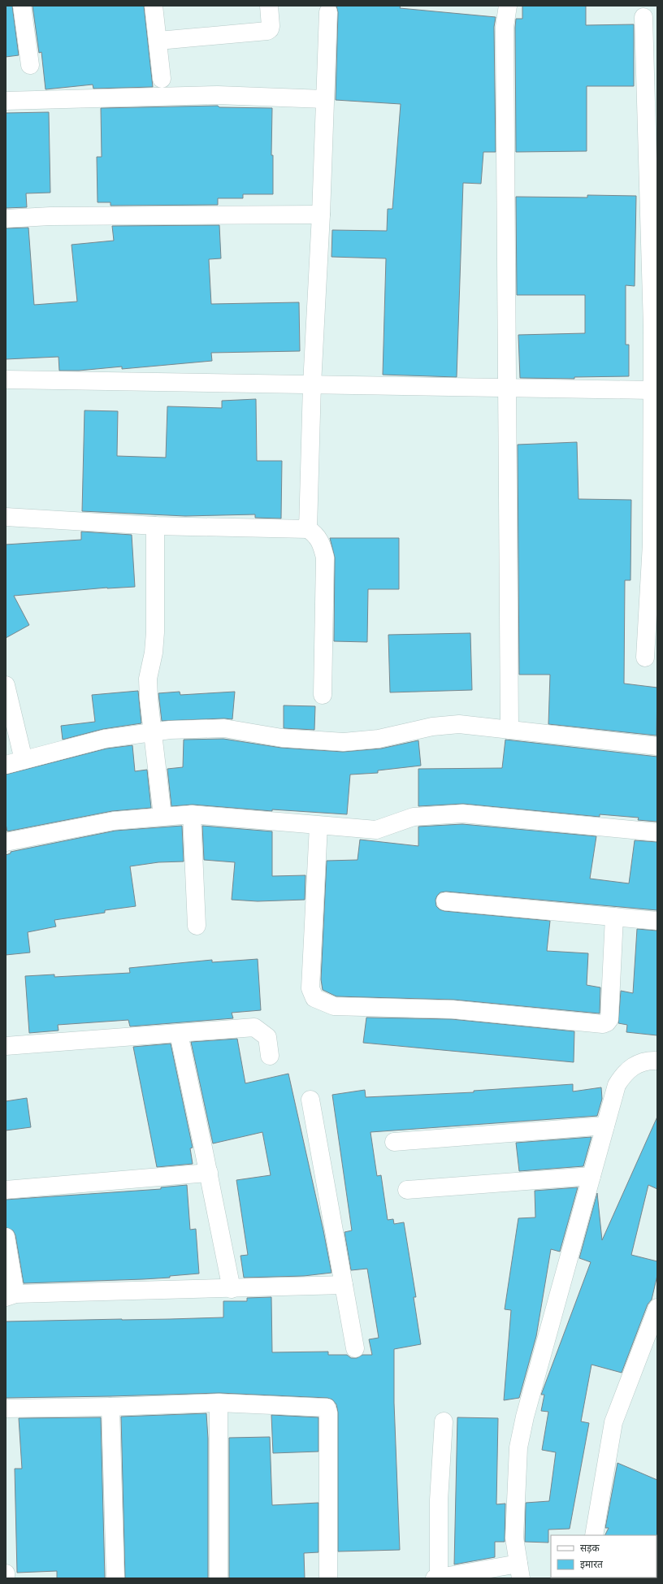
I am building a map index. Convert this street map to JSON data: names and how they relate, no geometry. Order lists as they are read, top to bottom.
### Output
{
  "legend": ["सड़क", "इमारत"]
}
